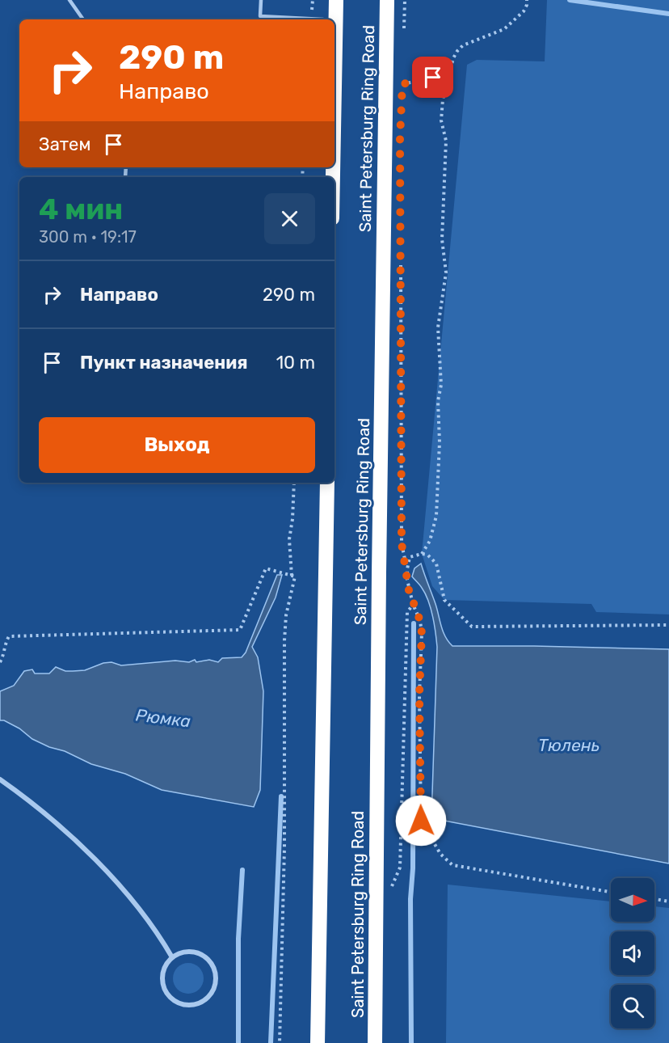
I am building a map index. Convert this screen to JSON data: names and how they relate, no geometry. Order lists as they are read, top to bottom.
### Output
{
  "streets": {
    "highway": ["Saint Petersburg Ring Road"]
  },
  "water": ["Рюмка", "Тюлень"],
  "north": "right",
  "page": {
    "turn": ["290 m", "Направо"],
    "then": "Затем",
    "heading": ["4 мин", "300 m · 19:17"],
    "list": [
      {
        "name": "Направо",
        "value": "290 m"
      },
      {
        "name": "Пункт назначения",
        "value": "10 m"
      }
    ],
    "buttons": "Выход"
  }
}
